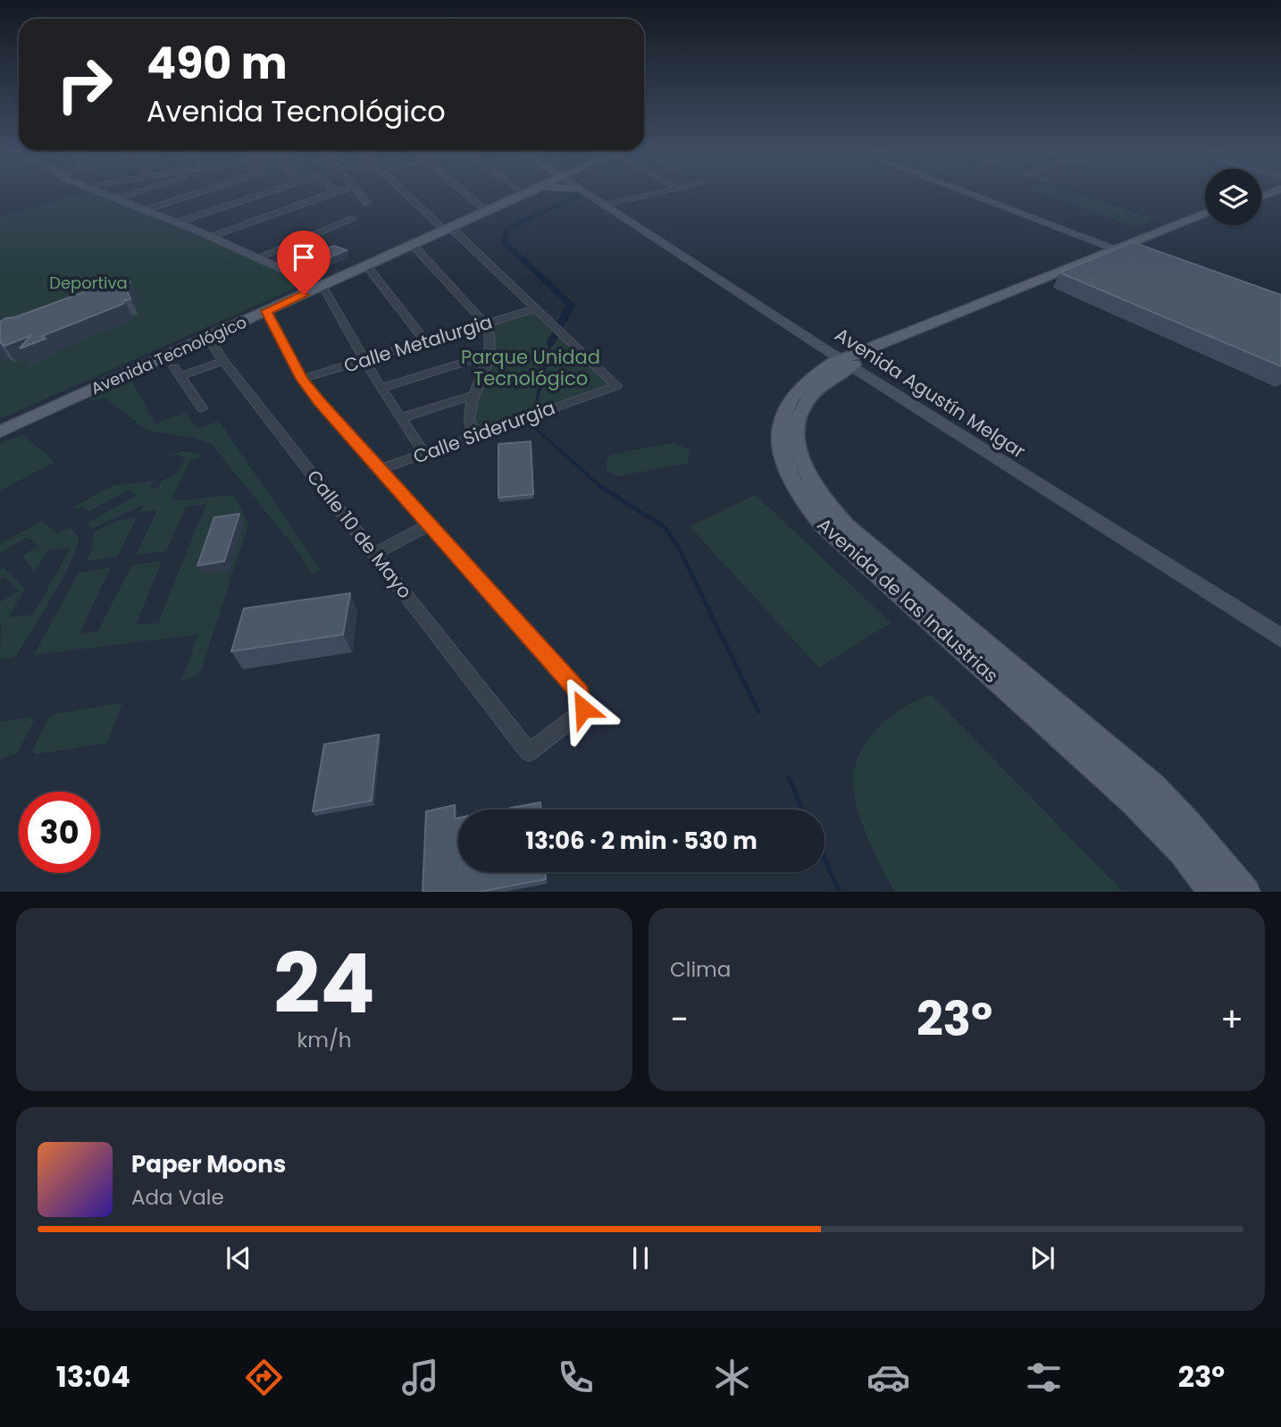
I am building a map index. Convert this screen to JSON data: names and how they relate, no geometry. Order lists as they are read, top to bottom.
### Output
{
  "streets": {
    "main road": ["Avenida Tecnológico", "Avenida Agustín Melgar", "Avenida de las Industrias"],
    "street": ["Calle Metalurgia", "Calle Siderurgia", "Calle 10 de Mayo"]
  },
  "crossings": [
    ["Calle Metalurgia", "Calle Siderurgia"],
    ["Avenida Tecnológico", "Calle 10 de Mayo"],
    ["Avenida Agustín Melgar", "Avenida de las Industrias"]
  ],
  "parks": ["Deportiva", "Parque Unidad Tecnológico"],
  "page": {
    "turn": ["490 m", "Avenida Tecnológico"],
    "limit": "30",
    "trip": "13:06 · 2 min · 530 m",
    "tile": [
      ["24", "km/h"],
      "Clima"
    ],
    "heat": ["−", "23°", "+"],
    "song": ["Paper Moons", "Ada Vale"],
    "tabs": ["13:04", "23°"]
  }
}
